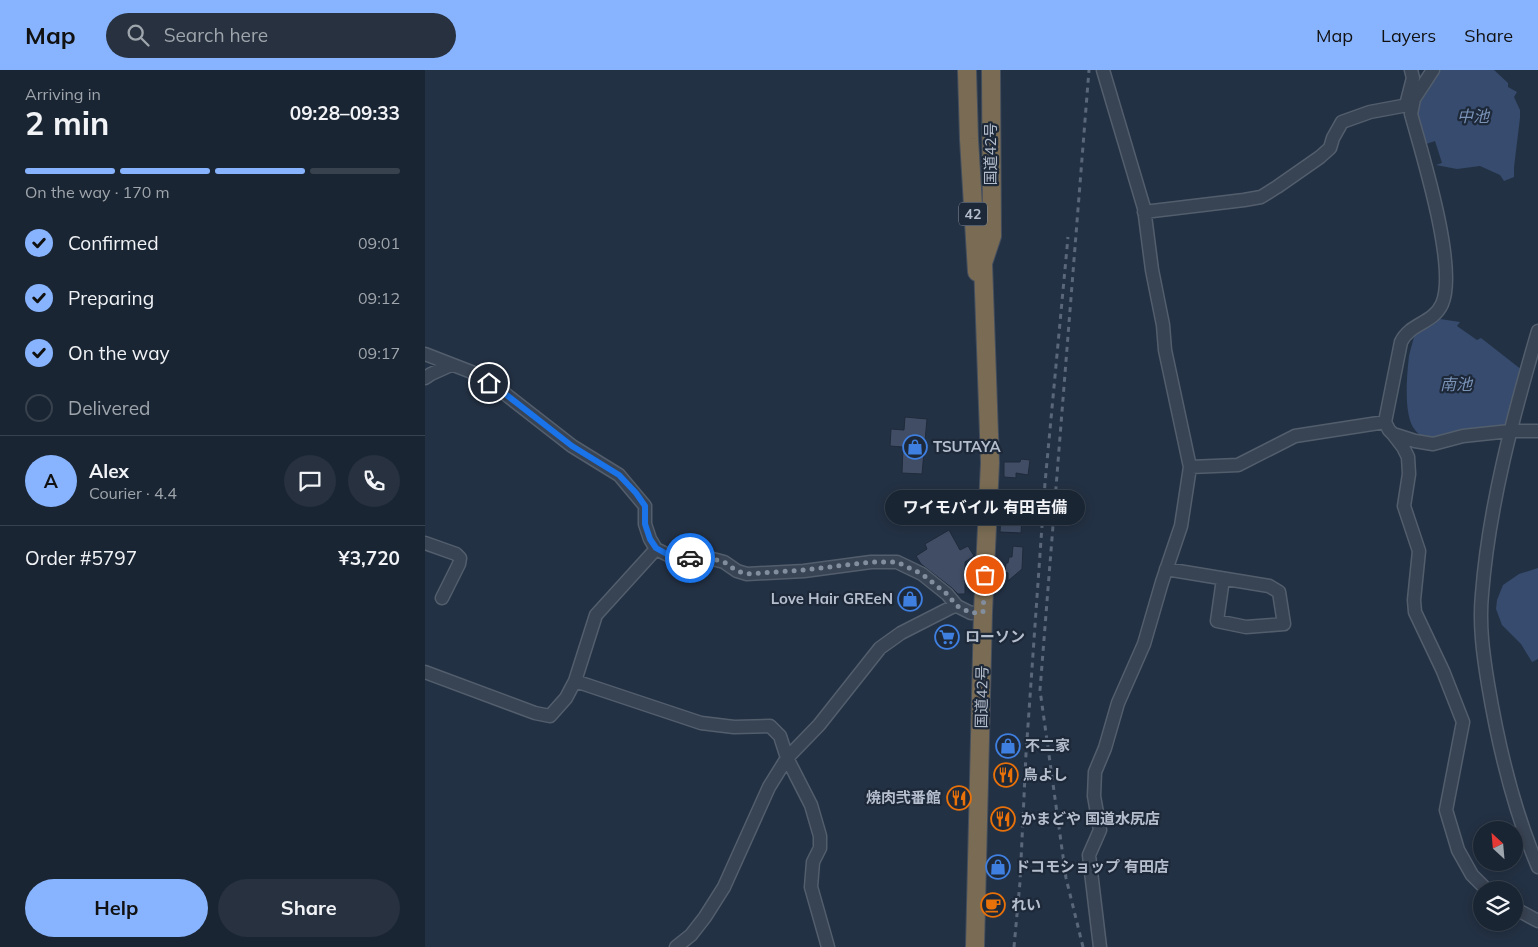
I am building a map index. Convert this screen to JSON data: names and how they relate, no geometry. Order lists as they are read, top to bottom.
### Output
{
  "streets": {
    "highway": ["国道42号", "42"]
  },
  "water": ["中池", "南池"],
  "places": {
    "shop": [
      "TSUTAYA",
      "Love Hair GREeN",
      "不二家",
      "ドコモショップ 有田店"
    ],
    "other": ["ワイモバイル 有田吉備"],
    "supermarket": ["ローソン"],
    "restaurant": ["鳥よし", "焼肉弐番館", "かまどや 国道水尻店"],
    "cafe": ["れい"]
  },
  "north": "top left",
  "page": {
    "header": "Map",
    "search": "Search here",
    "nav": ["Map", "Layers", "Share"],
    "heading": ["2 min", "Arriving in", "09:28–09:33"],
    "panel": [
      "Alex",
      "Courier · 4.4",
      "Order #5797",
      "¥3,720"
    ],
    "bar": "On the way · 170 m",
    "list": [
      ["Confirmed", "09:01"],
      ["Preparing", "09:12"],
      ["On the way", "09:17"],
      "Delivered"
    ],
    "round": "A",
    "bubble": "ワイモバイル 有田吉備",
    "buttons": ["Help", "Share"]
  }
}
